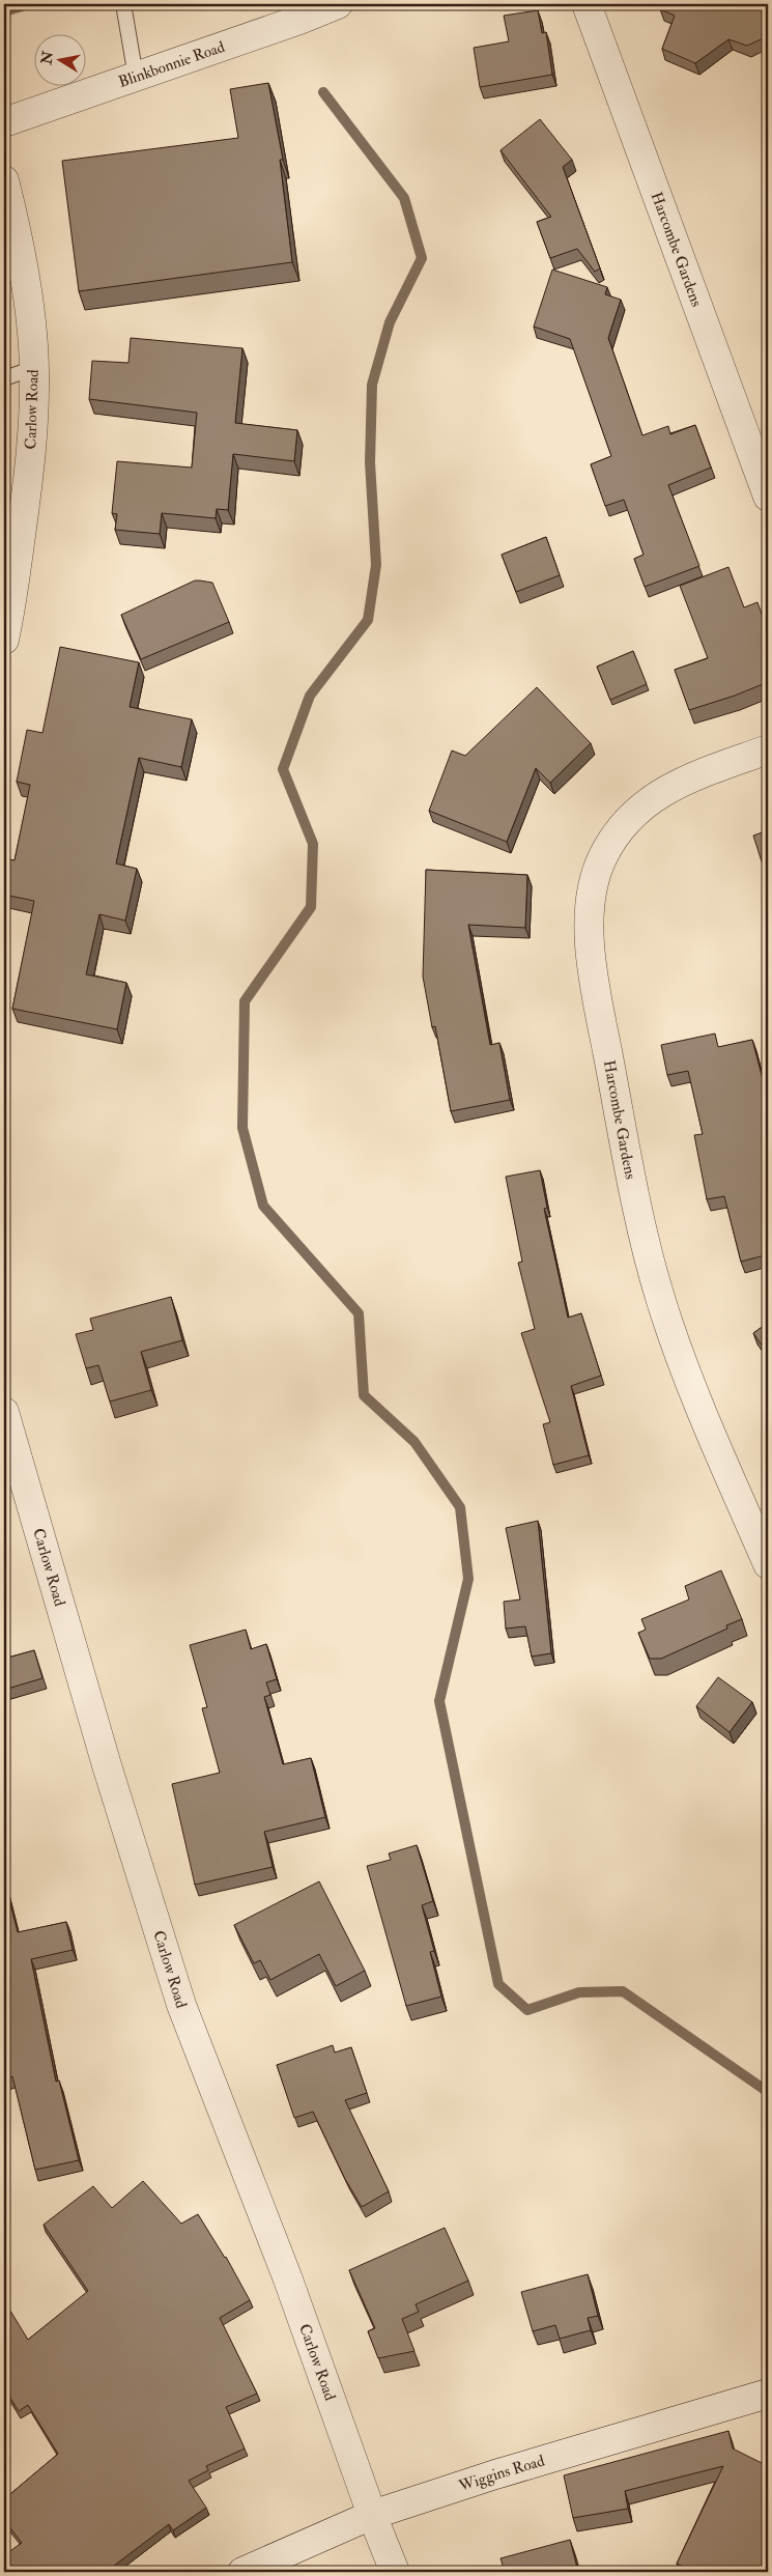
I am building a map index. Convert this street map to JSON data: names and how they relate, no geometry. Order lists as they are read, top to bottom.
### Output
{
  "streets": {
    "street": [
      "Blinkbonnie Road",
      "Harcombe Gardens",
      "Carlow Road",
      "Wiggins Road"
    ]
  },
  "crossings": [
    ["Carlow Road", "Wiggins Road"]
  ],
  "north": "left"
}
